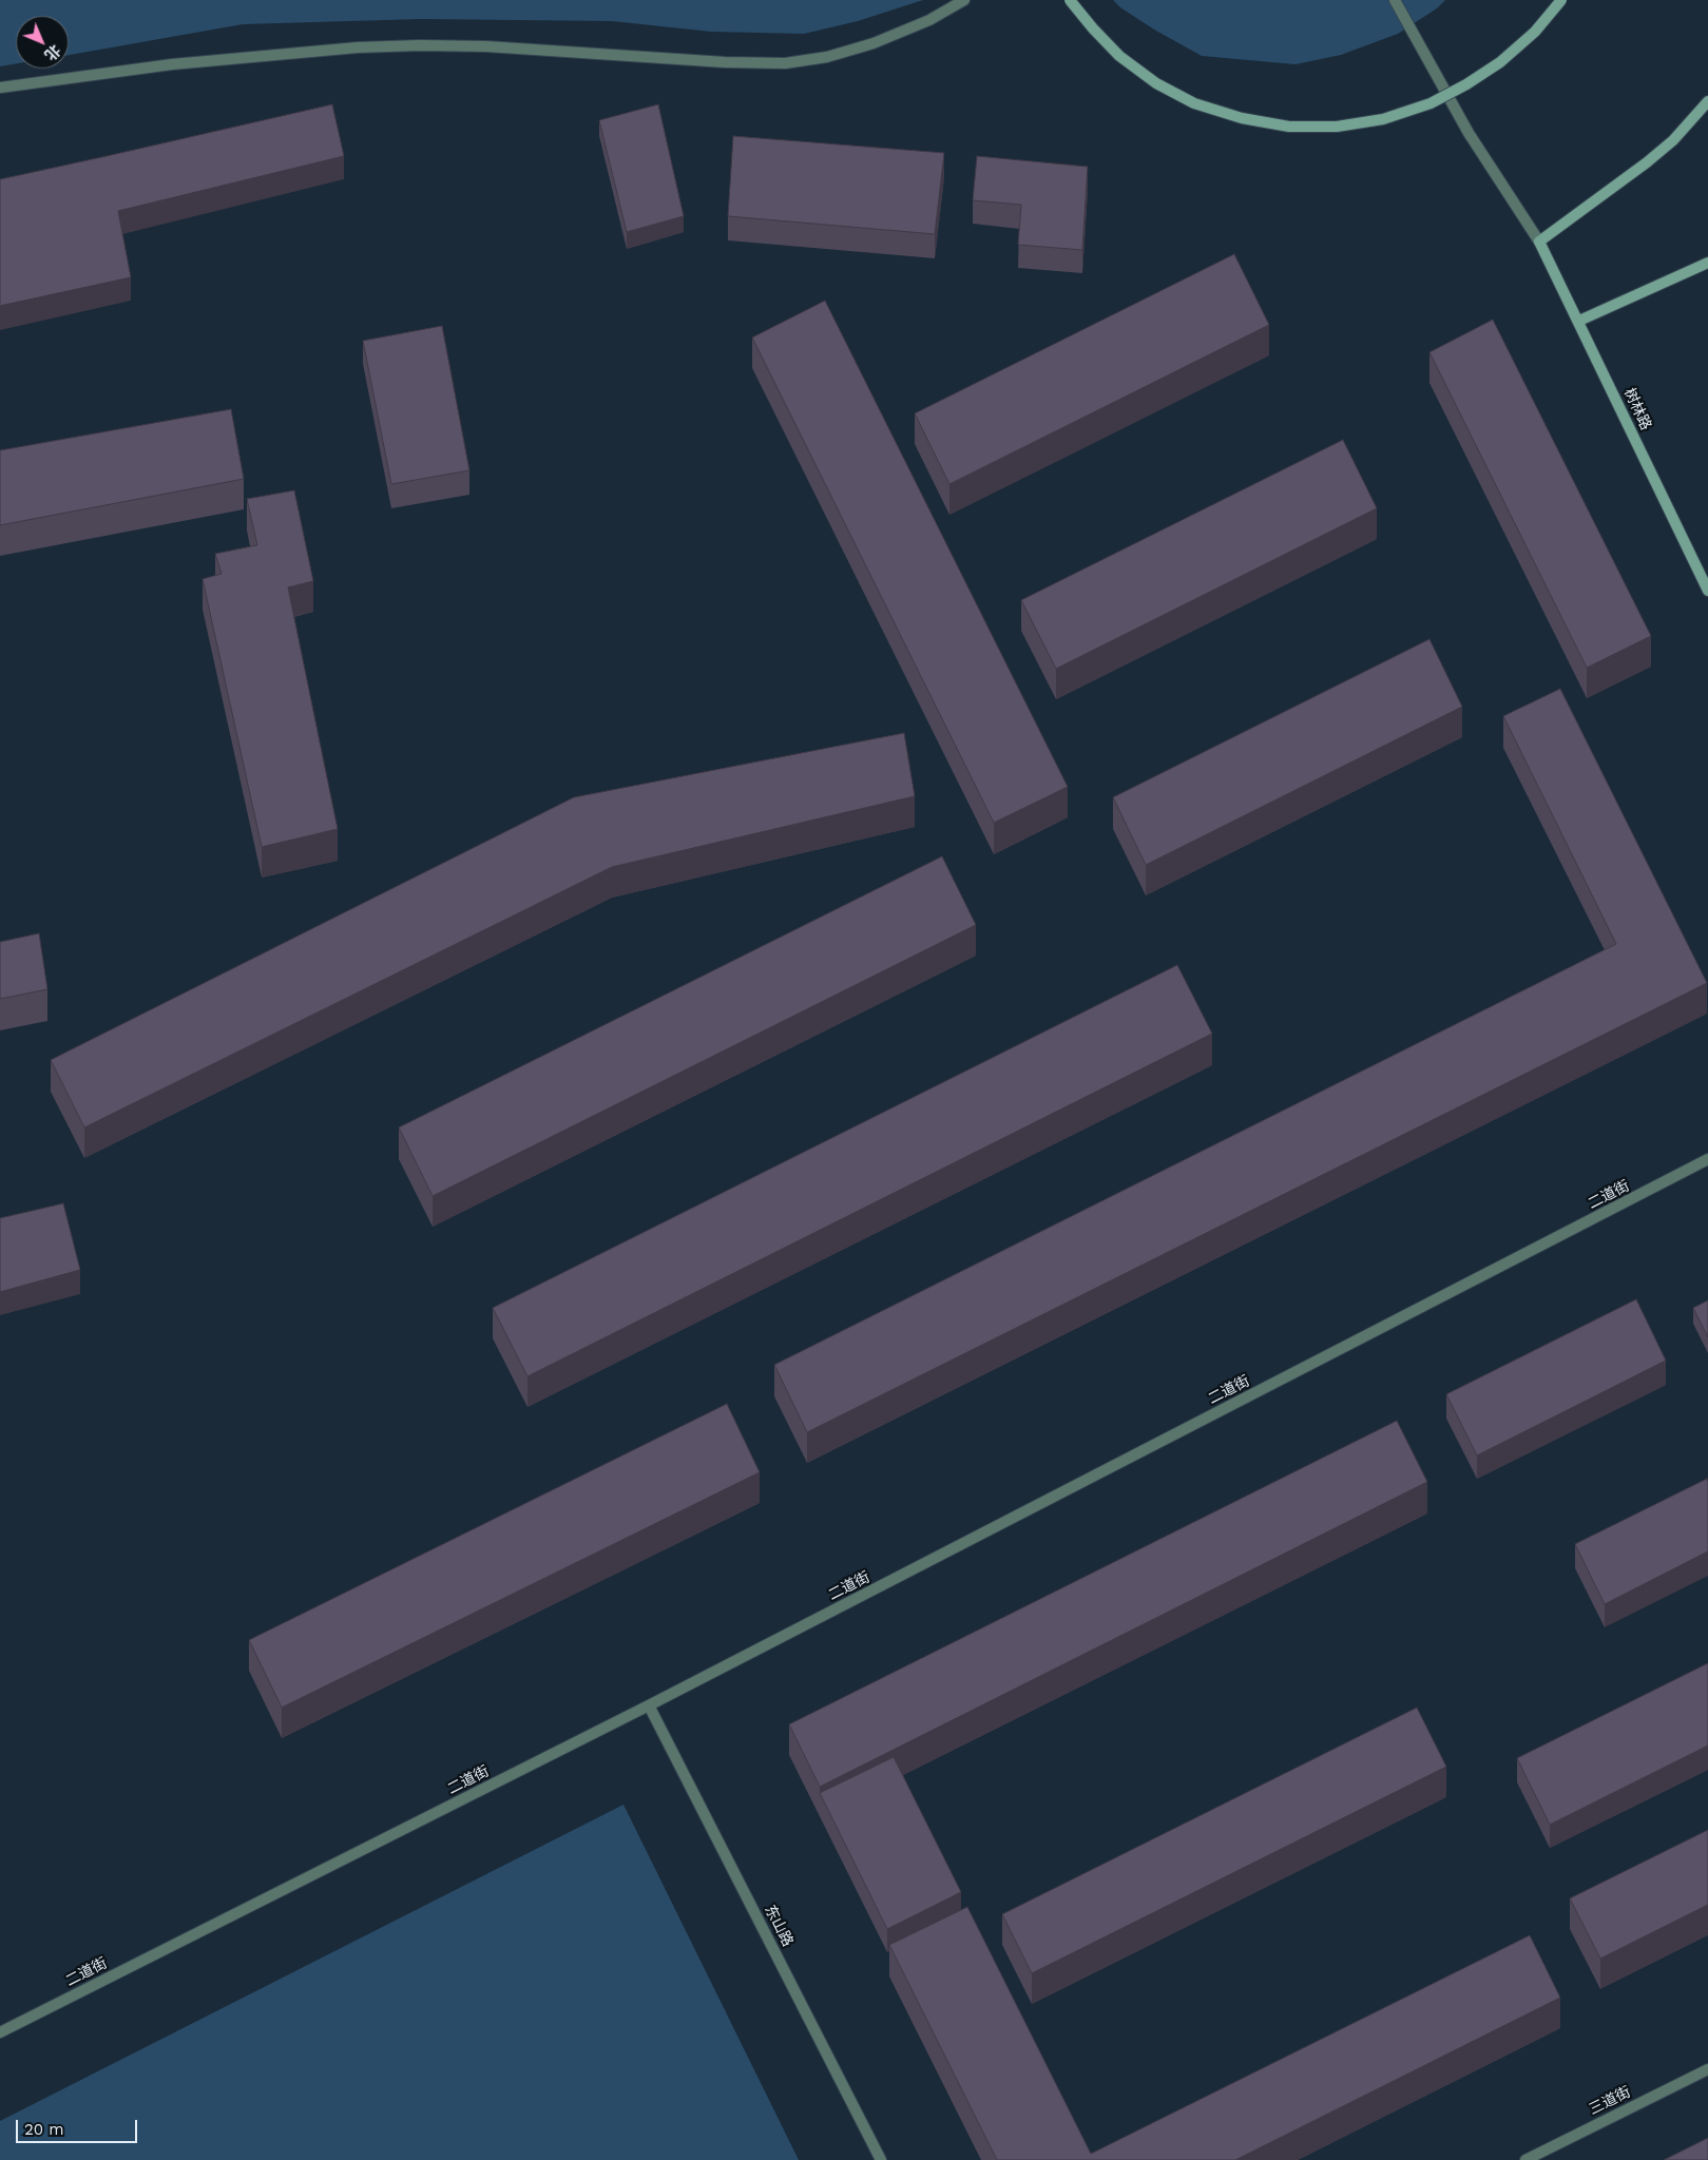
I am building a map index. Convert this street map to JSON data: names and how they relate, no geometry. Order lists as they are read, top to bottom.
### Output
{
  "streets": {
    "main road": ["树林路"],
    "street": ["二道街", "东山路", "三道街"]
  },
  "crossings": [
    ["二道街", "东山路"]
  ],
  "scale_bar": "20 m",
  "north": "bottom right"
}
